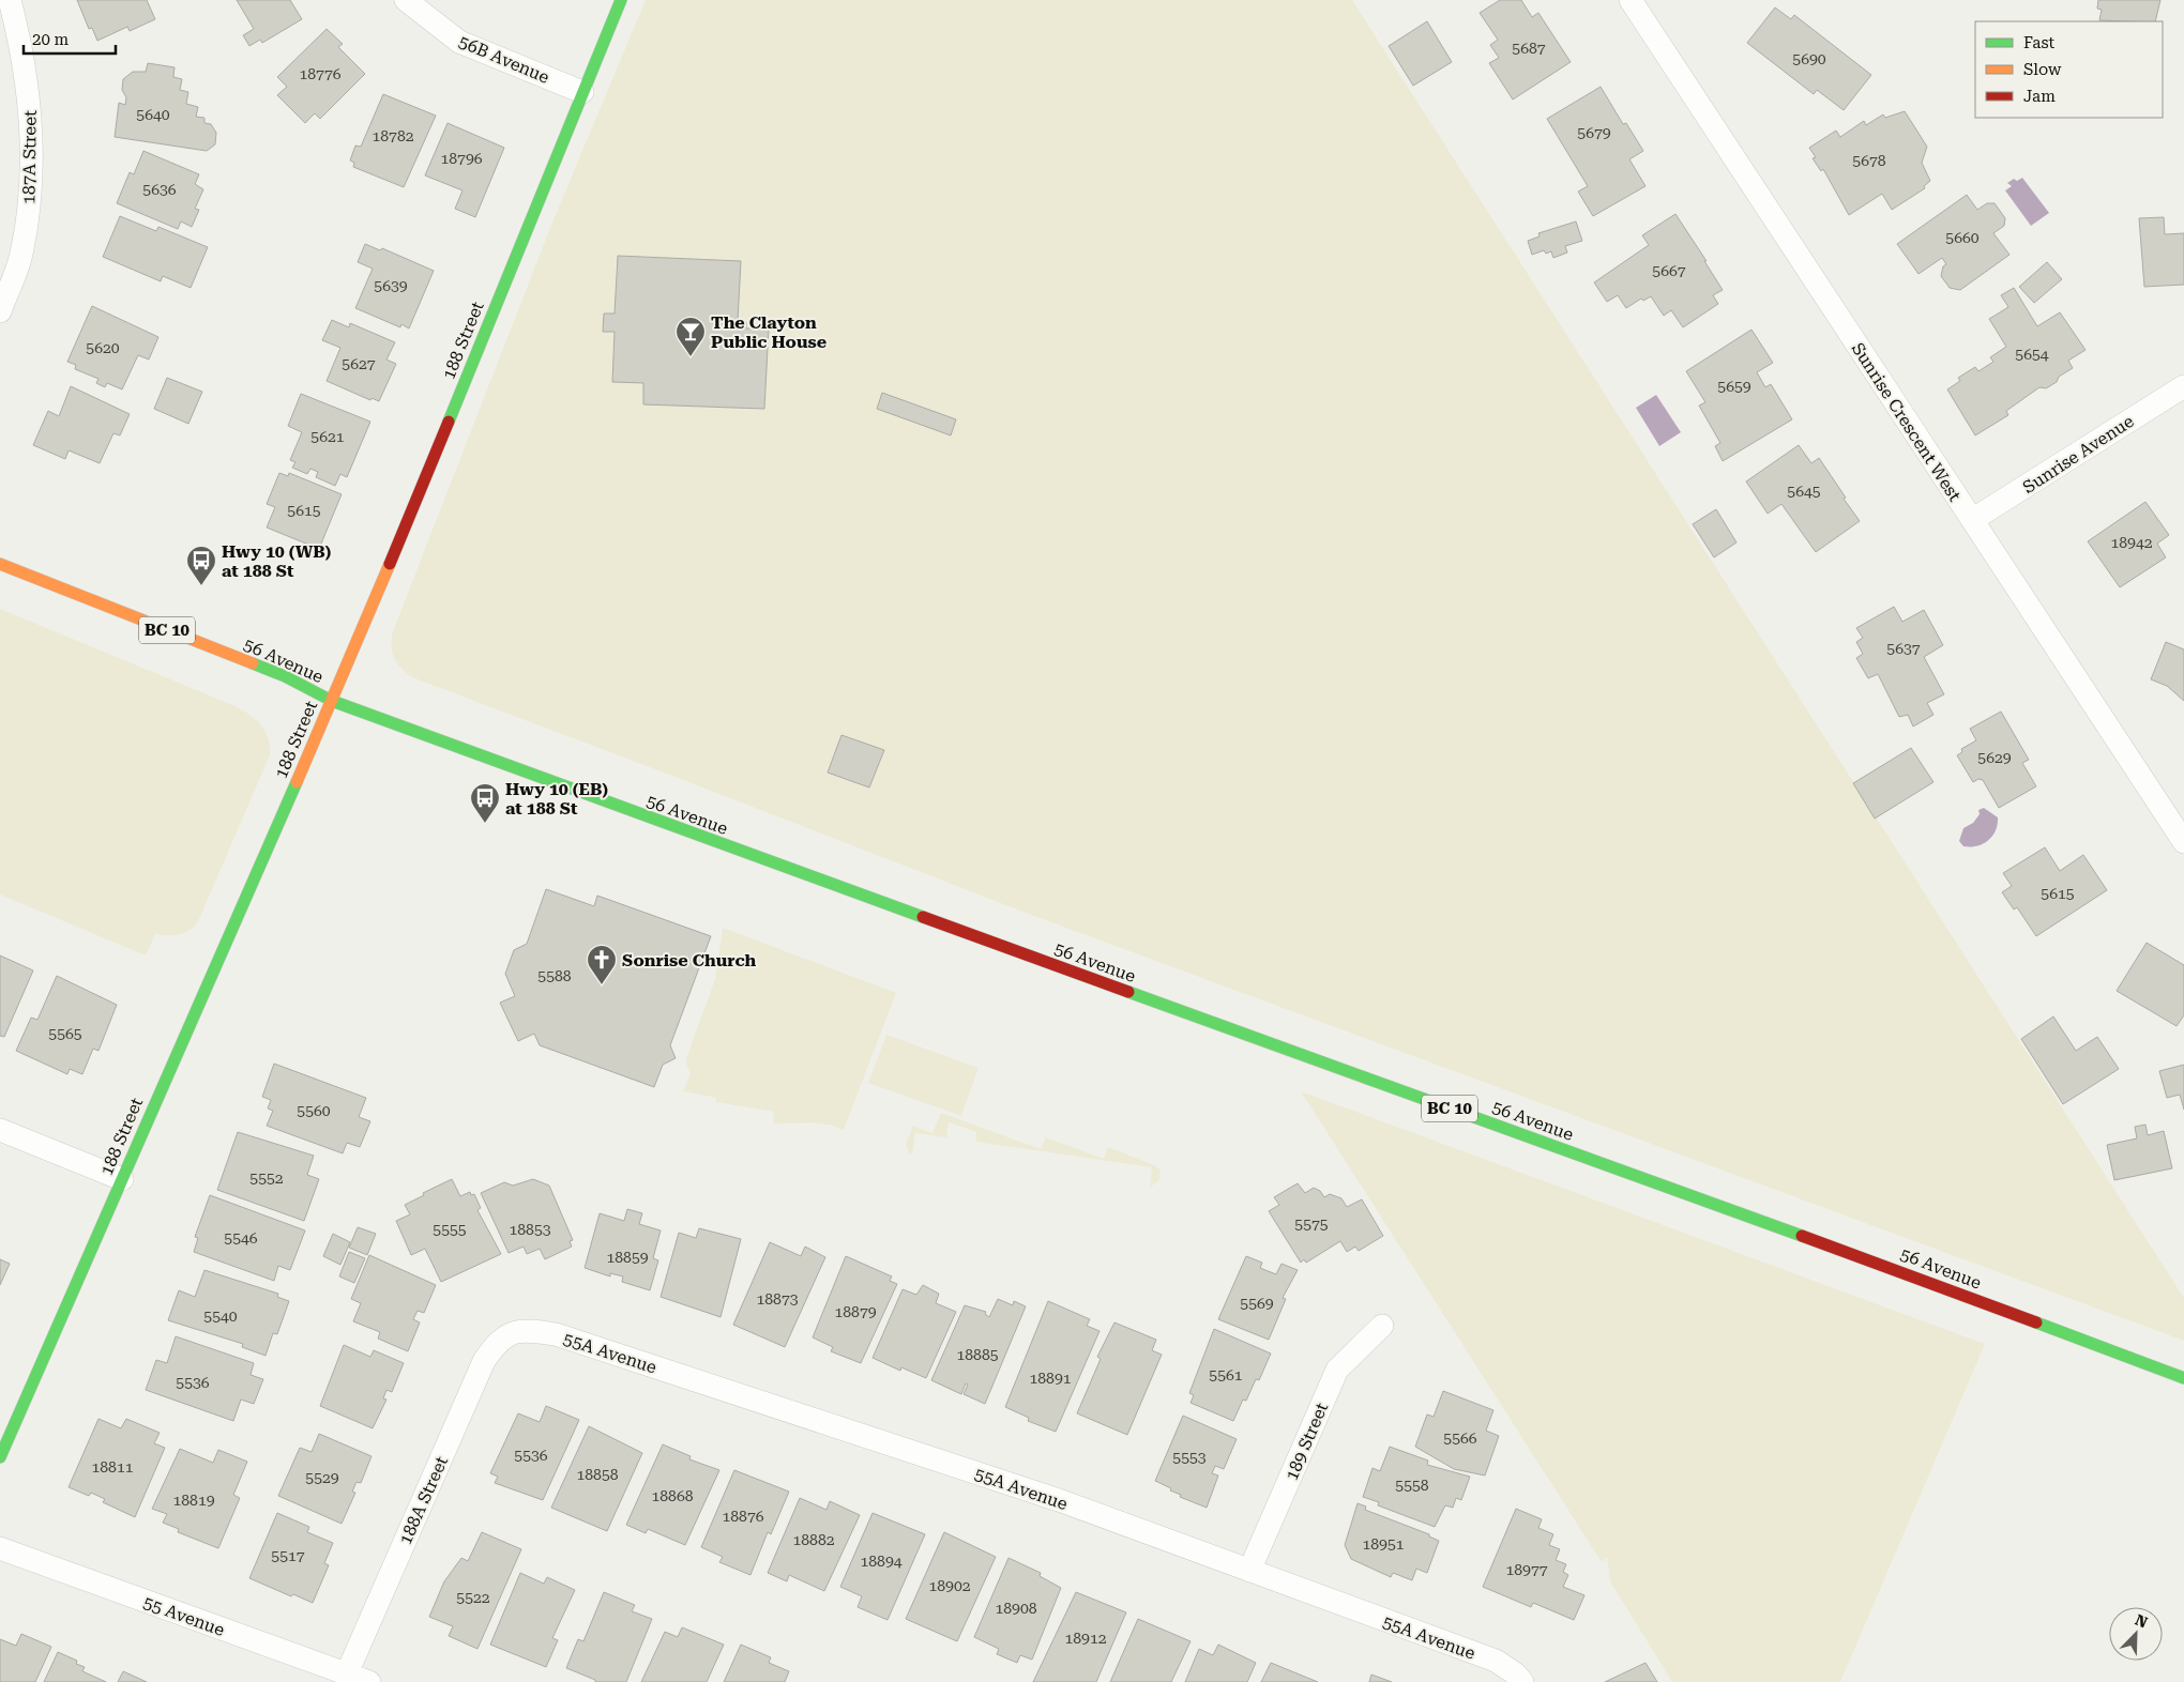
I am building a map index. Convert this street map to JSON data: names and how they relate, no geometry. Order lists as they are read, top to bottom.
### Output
{
  "streets": {
    "main road": ["188 Street", "BC 10", "56 Avenue"],
    "street": [
      "56B Avenue",
      "187A Street",
      "Sunrise Crescent West",
      "Sunrise Avenue",
      "55A Avenue",
      "189 Street",
      "188A Street",
      "55 Avenue"
    ]
  },
  "crossings": [
    ["56B Avenue", "188 Street"],
    ["188 Street", "56 Avenue"],
    ["Sunrise Crescent West", "Sunrise Avenue"],
    ["55A Avenue", "189 Street"],
    ["55A Avenue", "188A Street"],
    ["188A Street", "55 Avenue"]
  ],
  "places": {
    "bar": ["The Clayton Public House"],
    "bus stop": ["Hwy 10 (WB) at 188 St", "Hwy 10 (EB) at 188 St"],
    "church": ["Sonrise Church"]
  },
  "house_numbers": [
    "5687",
    "5690",
    "18776",
    "5640",
    "5679",
    "18782",
    "18796",
    "5678",
    "5636",
    "5660",
    "5667",
    "5639",
    "5620",
    "5654",
    "5627",
    "5659",
    "5621",
    "5645",
    "5615",
    "18942",
    "5637",
    "5629",
    "5615",
    "5588",
    "5565",
    "5560",
    "5552",
    "5575",
    "5555",
    "18853",
    "5546",
    "18859",
    "18873",
    "5569",
    "18879",
    "5540",
    "18885",
    "5561",
    "18891",
    "5536",
    "5566",
    "5536",
    "5553",
    "18811",
    "18858",
    "5529",
    "5558",
    "18868",
    "18819",
    "18876",
    "18882",
    "18951",
    "5517",
    "18894",
    "18977",
    "18902",
    "5522",
    "18908",
    "18912"
  ],
  "legend": ["Fast", "Slow", "Jam"],
  "scale_bar": "20 m",
  "north": "top right"
}
